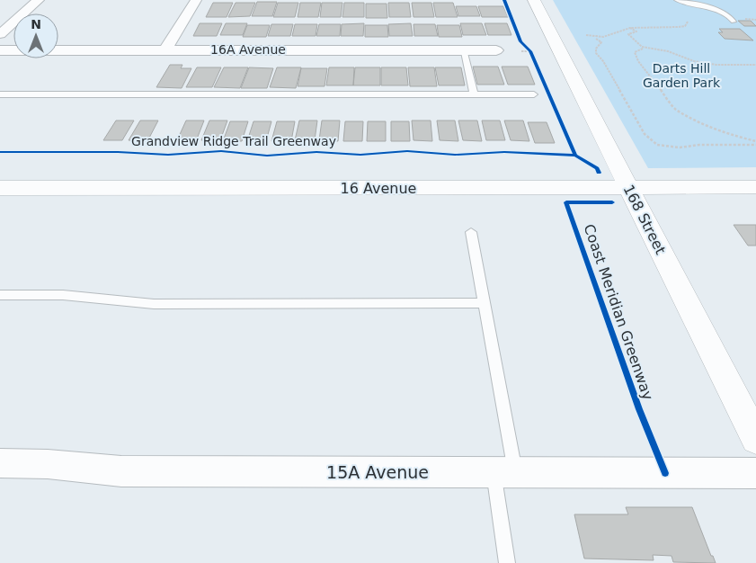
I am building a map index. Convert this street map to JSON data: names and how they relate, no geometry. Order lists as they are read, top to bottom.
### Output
{
  "streets": {
    "main road": ["16 Avenue", "168 Street"],
    "street": ["16A Avenue", "15A Avenue"],
    "cycle path": ["Grandview Ridge Trail Greenway", "Coast Meridian Greenway"]
  },
  "crossings": [
    ["16 Avenue", "168 Street"]
  ],
  "parks": ["Darts Hill Garden Park"],
  "north": "top"
}
